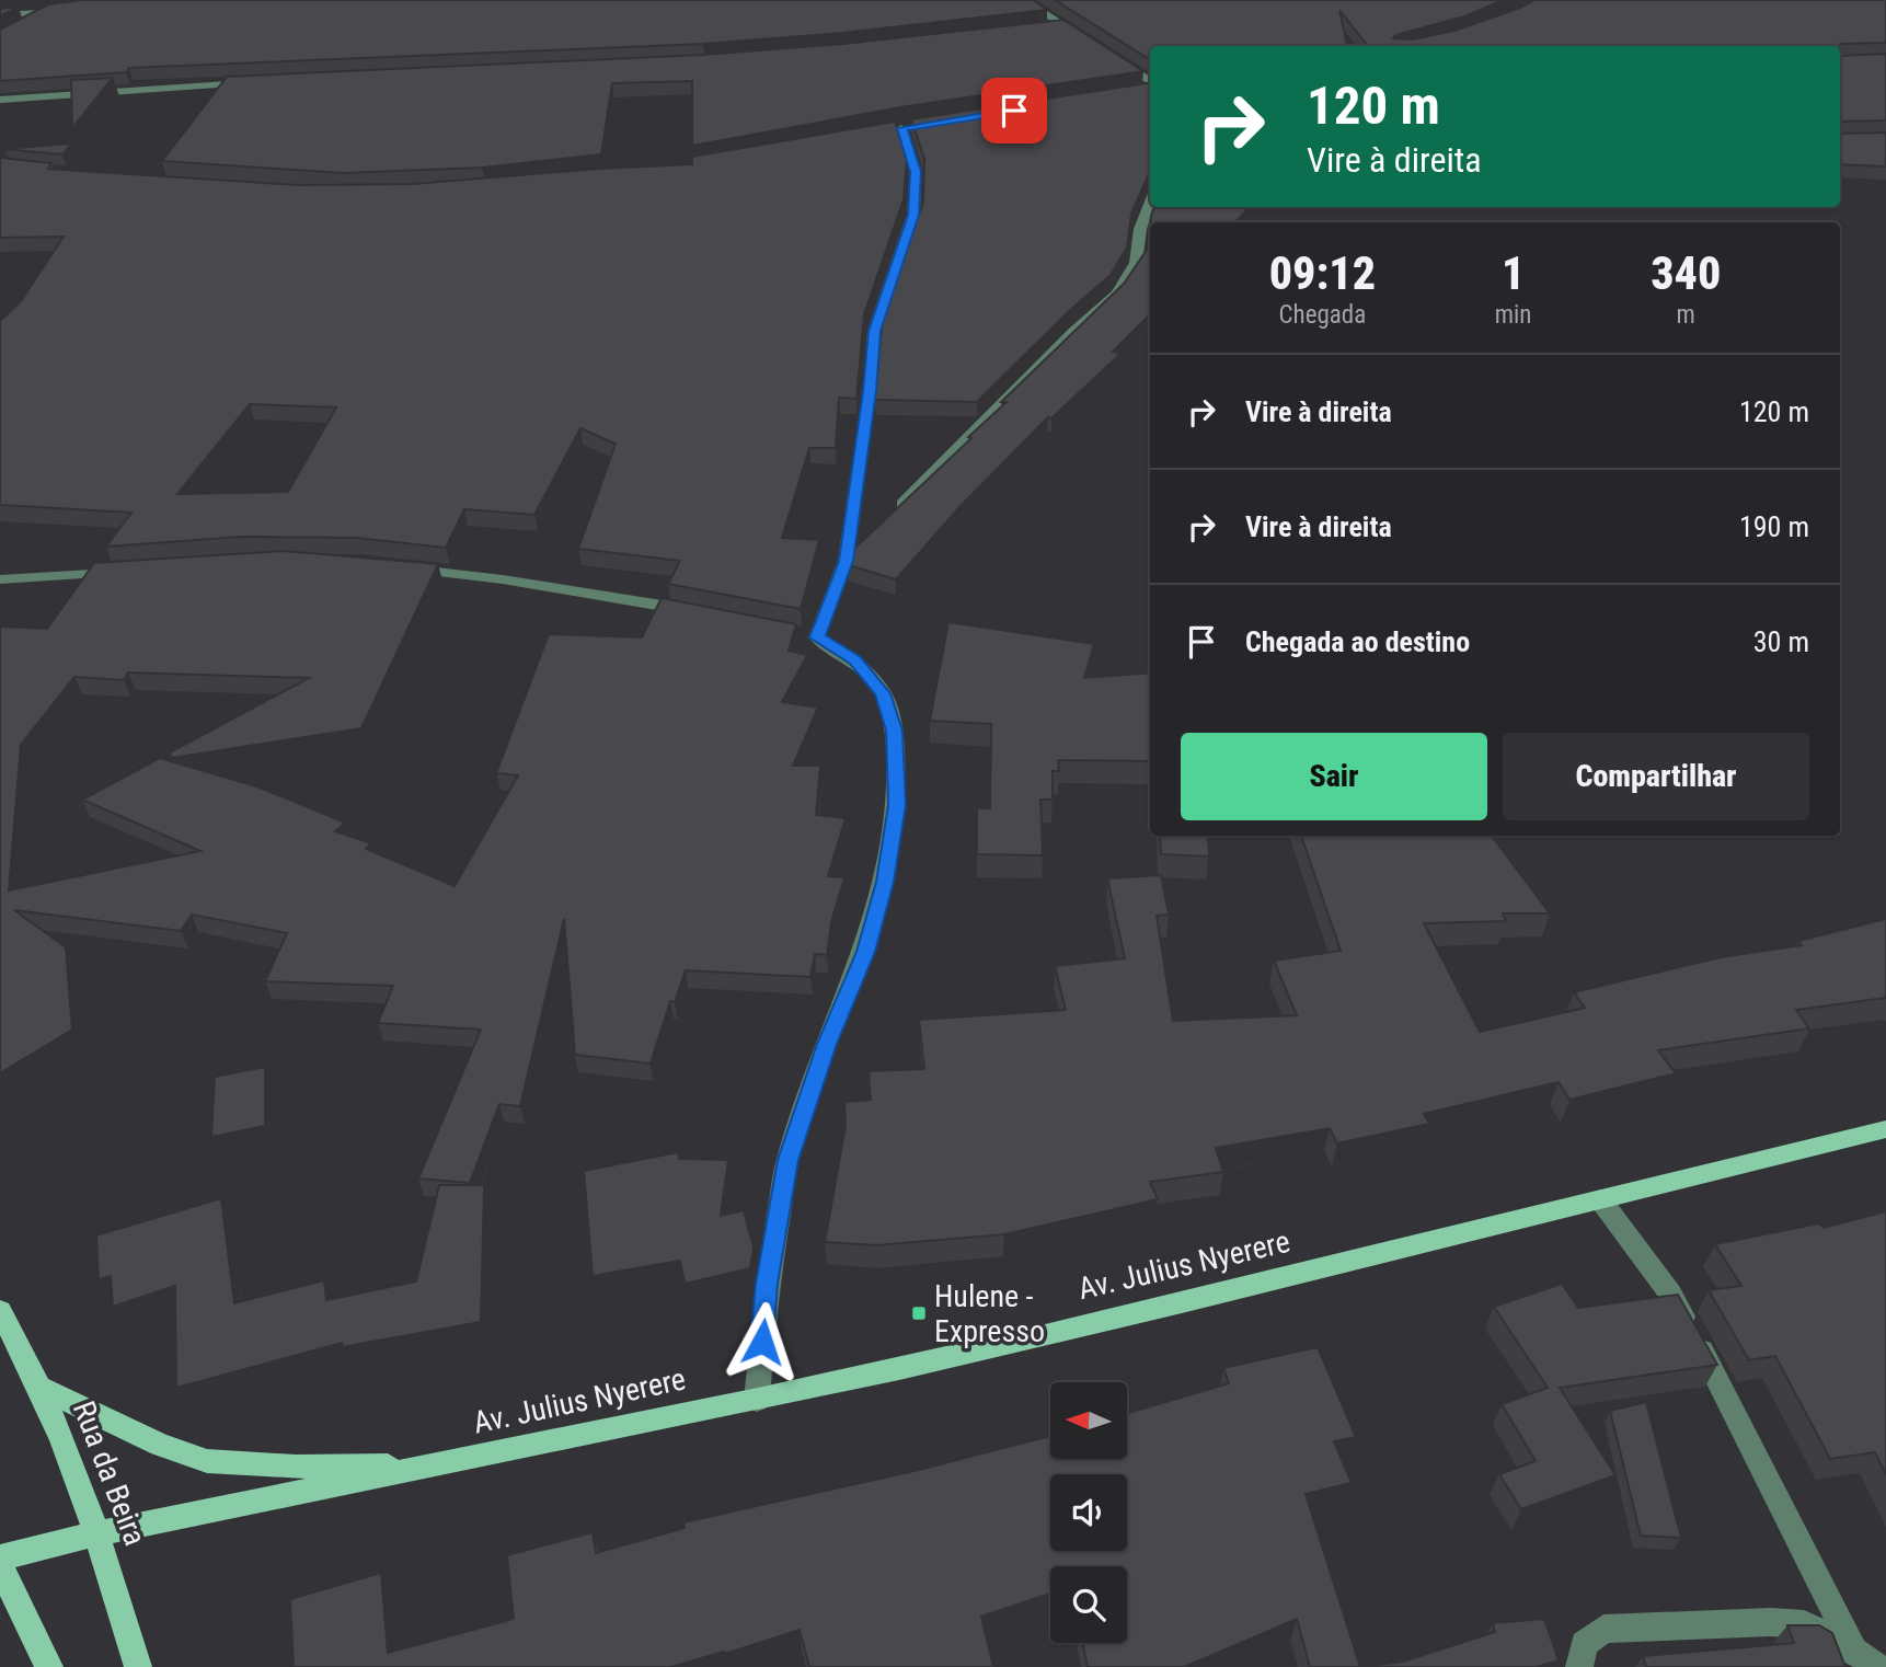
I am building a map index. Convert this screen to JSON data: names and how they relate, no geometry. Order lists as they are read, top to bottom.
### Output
{
  "streets": {
    "main road": ["Av. Julius Nyerere", "Rua da Beira"]
  },
  "crossings": [
    ["Av. Julius Nyerere", "Rua da Beira"]
  ],
  "places": {
    "transit": ["Hulene - Expresso"]
  },
  "north": "left",
  "page": {
    "turn": ["120 m", "Vire à direita"],
    "eta": [
      "09:12",
      "Chegada",
      "1",
      "min",
      "340",
      "m"
    ],
    "list": [
      {
        "name": "Vire à direita",
        "value": "120 m"
      },
      {
        "name": "Vire à direita",
        "value": "190 m"
      },
      {
        "name": "Chegada ao destino",
        "value": "30 m"
      }
    ],
    "buttons": ["Sair", "Compartilhar"]
  }
}
